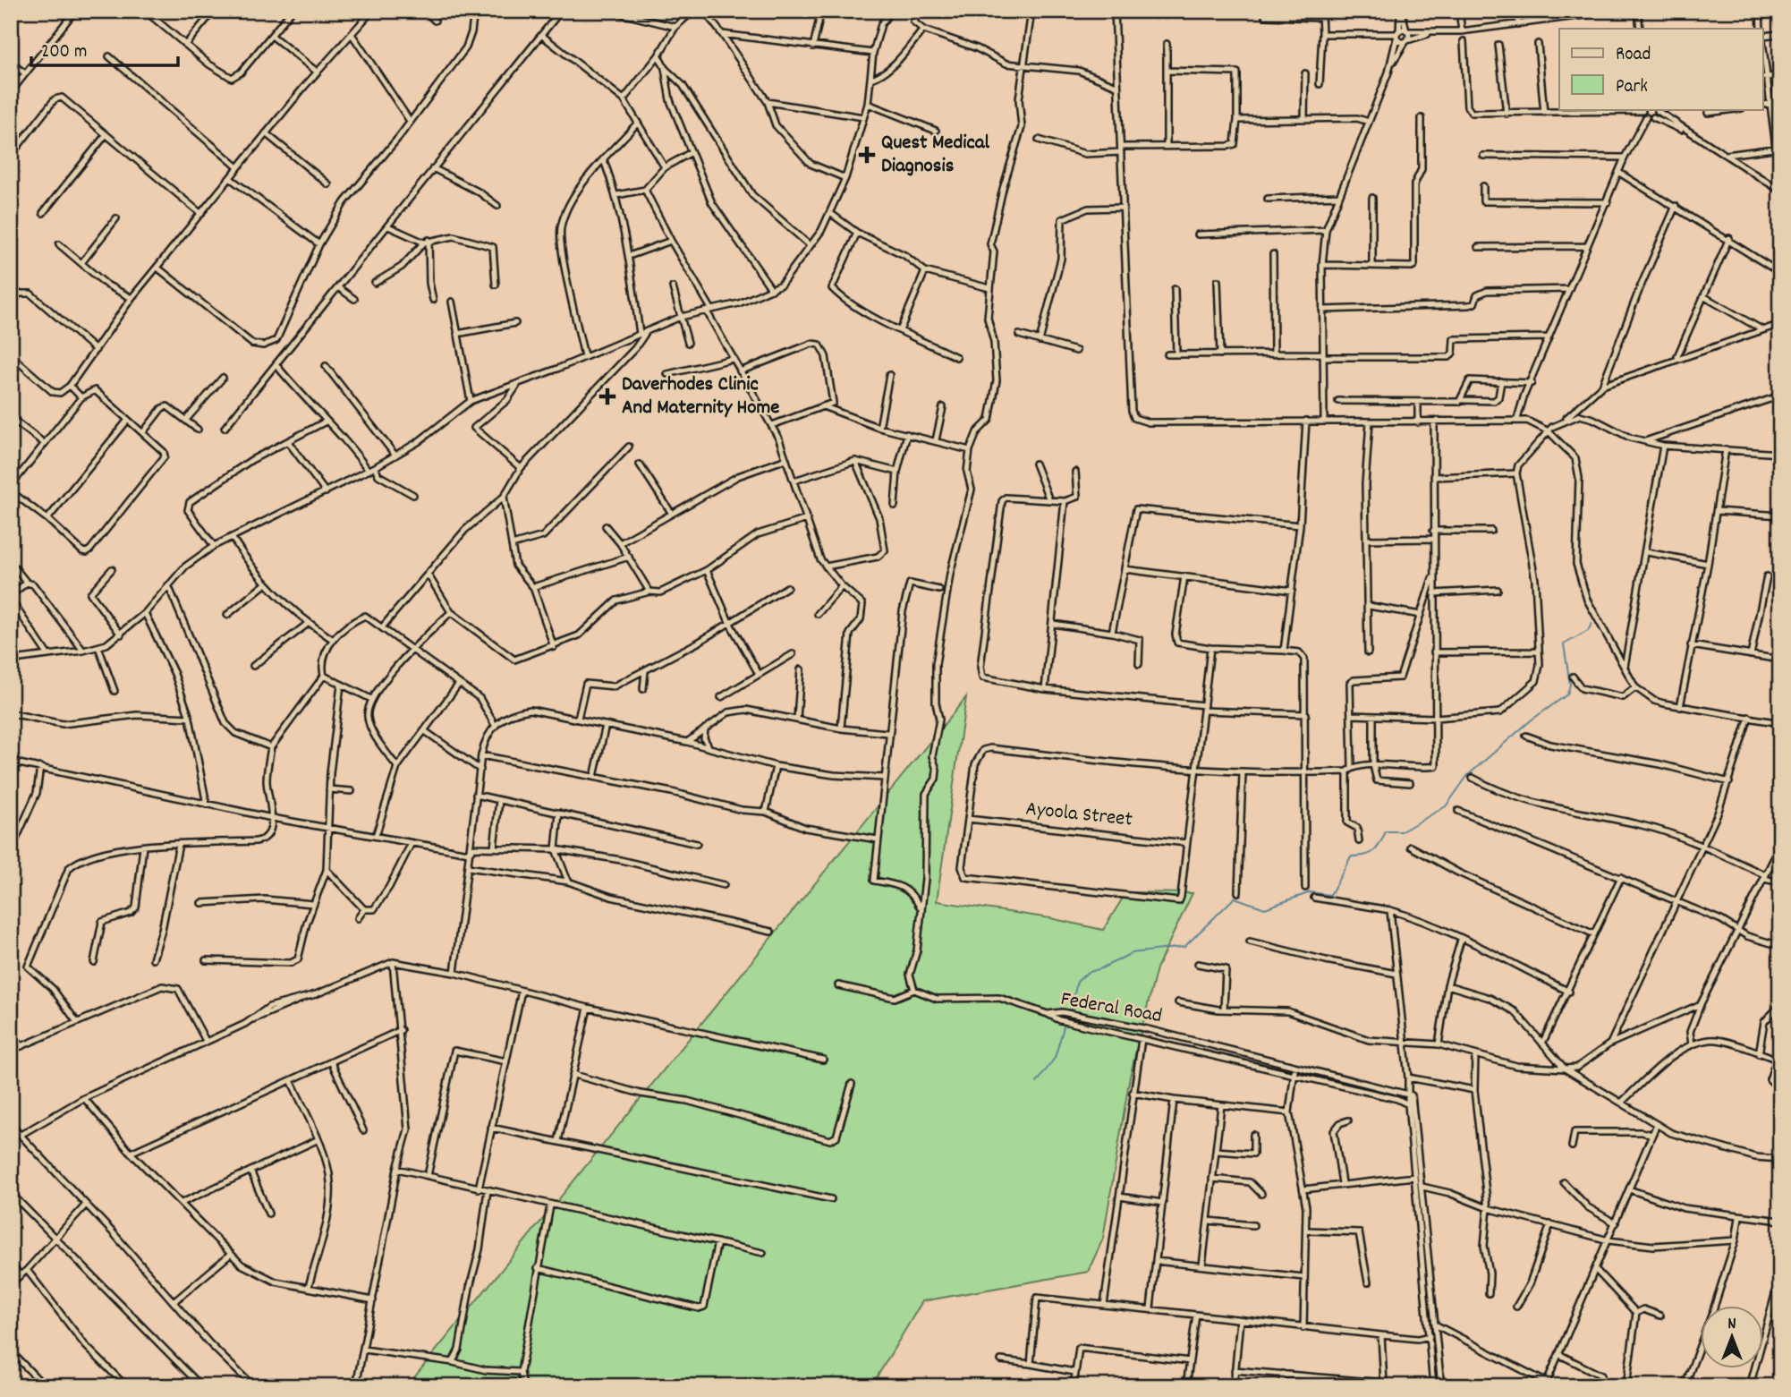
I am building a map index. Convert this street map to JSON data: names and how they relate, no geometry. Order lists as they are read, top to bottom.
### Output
{
  "streets": {
    "street": ["Ayoola Street", "Federal Road"]
  },
  "places": {
    "health": ["Quest Medical Diagnosis", "Daverhodes Clinic And Maternity Home"]
  },
  "legend": ["Road", "Park"],
  "scale_bar": "200 m",
  "north": "top"
}
